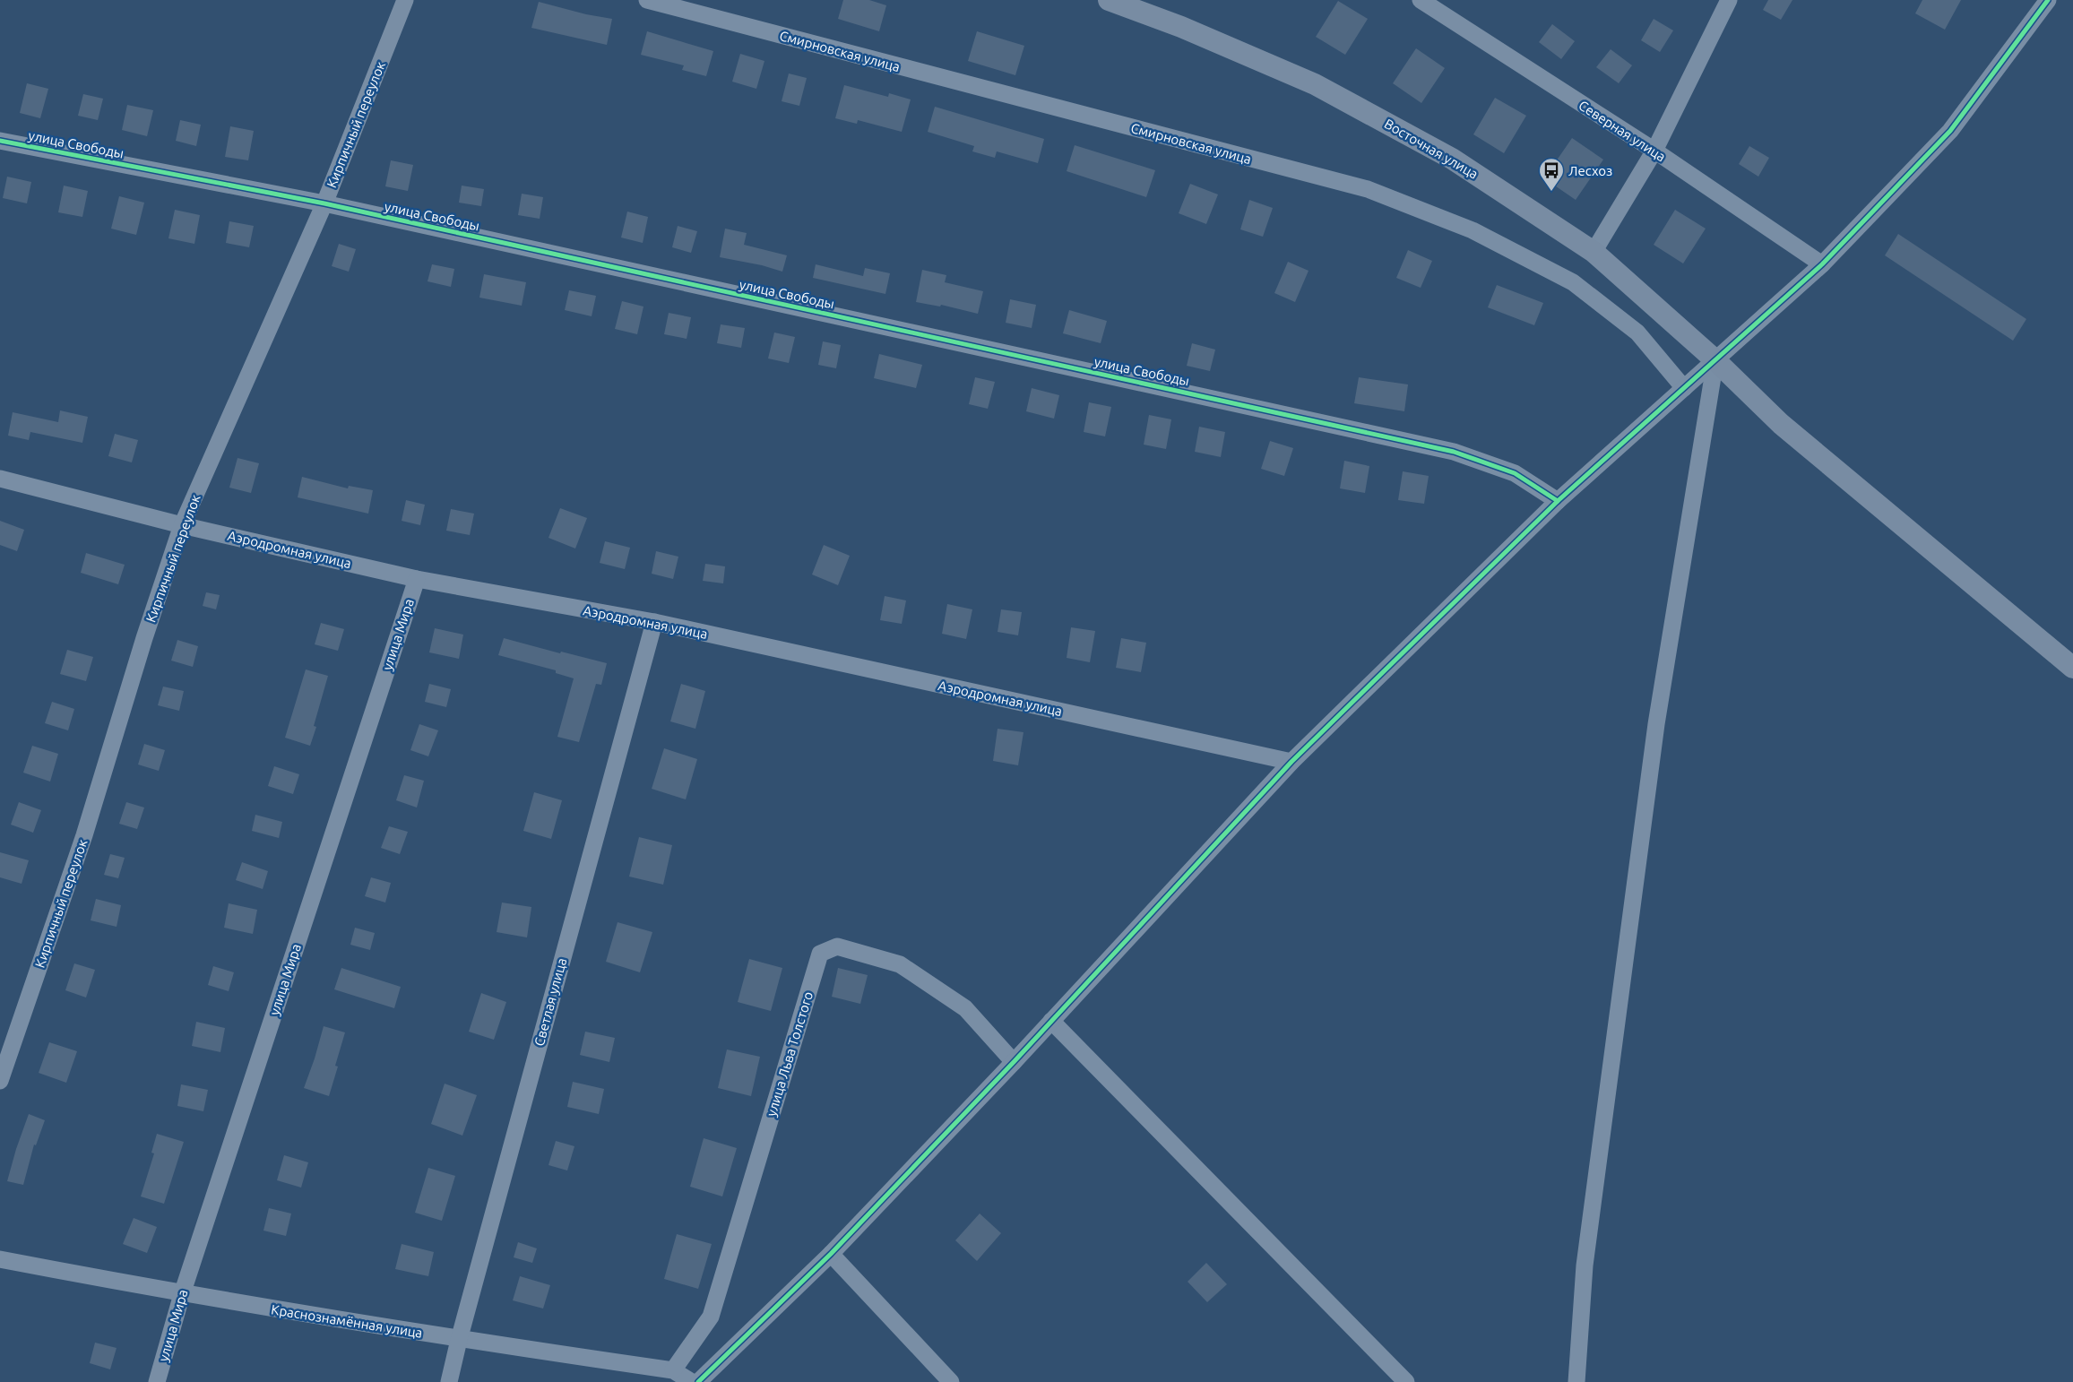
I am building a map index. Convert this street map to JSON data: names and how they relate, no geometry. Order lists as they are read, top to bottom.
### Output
{
  "streets": {
    "main road": ["Восточная улица"],
    "street": [
      "Смирновская улица",
      "Кирпичный переулок",
      "Северная улица",
      "улица Свободы",
      "Аэродромная улица",
      "улица Мира",
      "Светлая улица",
      "улица Льва Толстого",
      "Краснознамённая улица"
    ]
  },
  "crossings": [
    ["Кирпичный переулок", "улица Свободы"],
    ["Кирпичный переулок", "Аэродромная улица"],
    ["Аэродромная улица", "улица Мира"],
    ["Аэродромная улица", "Светлая улица"],
    ["улица Мира", "Краснознамённая улица"],
    ["Светлая улица", "Краснознамённая улица"],
    ["улица Льва Толстого", "Краснознамённая улица"]
  ],
  "places": {
    "bus stop": ["Лесхоз"]
  }
}
